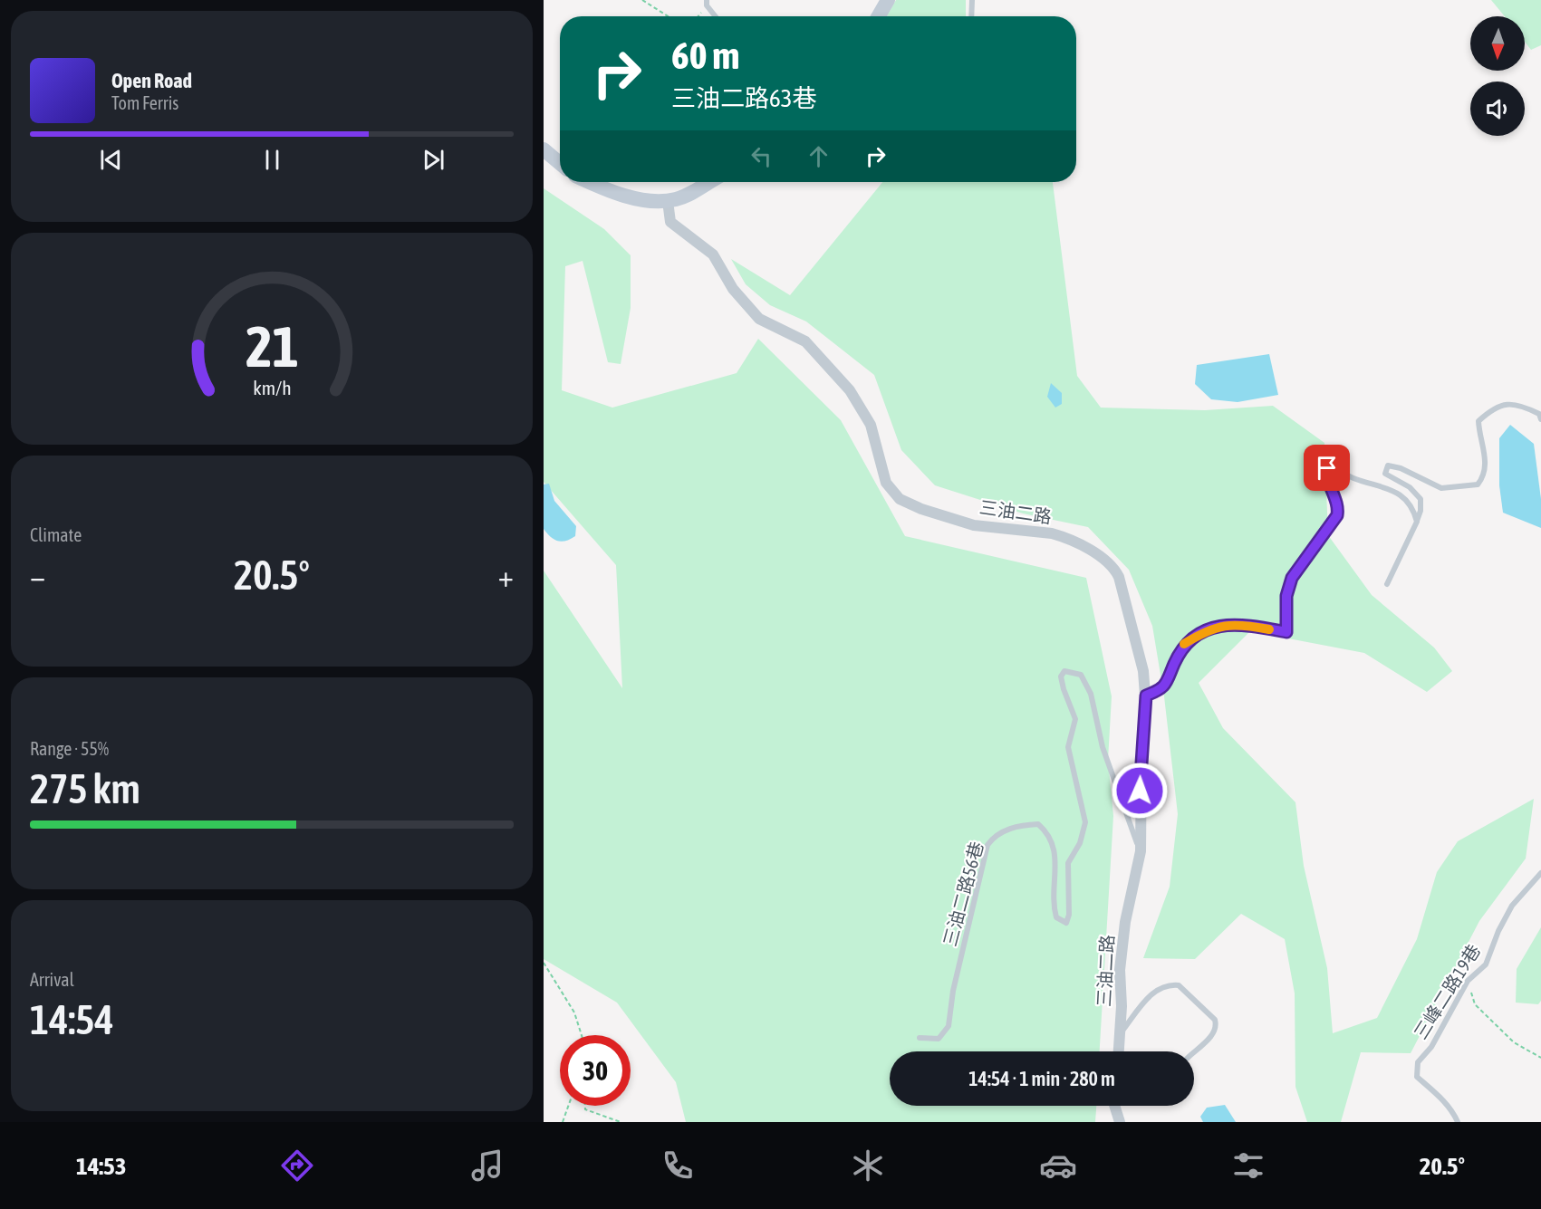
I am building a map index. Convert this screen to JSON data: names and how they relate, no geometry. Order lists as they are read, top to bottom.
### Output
{
  "streets": {
    "street": ["三油二路"],
    "lane": ["三油二路56巷", "三峰二路19巷"]
  },
  "crossings": [
    ["三油二路", "三油二路56巷"]
  ],
  "north": "bottom",
  "page": {
    "turn": ["60 m", "三油二路63巷"],
    "song": ["Open Road", "Tom Ferris"],
    "tile": [
      "Climate",
      ["Range · 55%", "275 km"],
      ["Arrival", "14:54"]
    ],
    "heat": ["−", "20.5°", "+"],
    "limit": "30",
    "trip": "14:54 · 1 min · 280 m",
    "tabs": ["14:53", "20.5°"],
    "gauge": ["21", "km/h"]
  }
}
